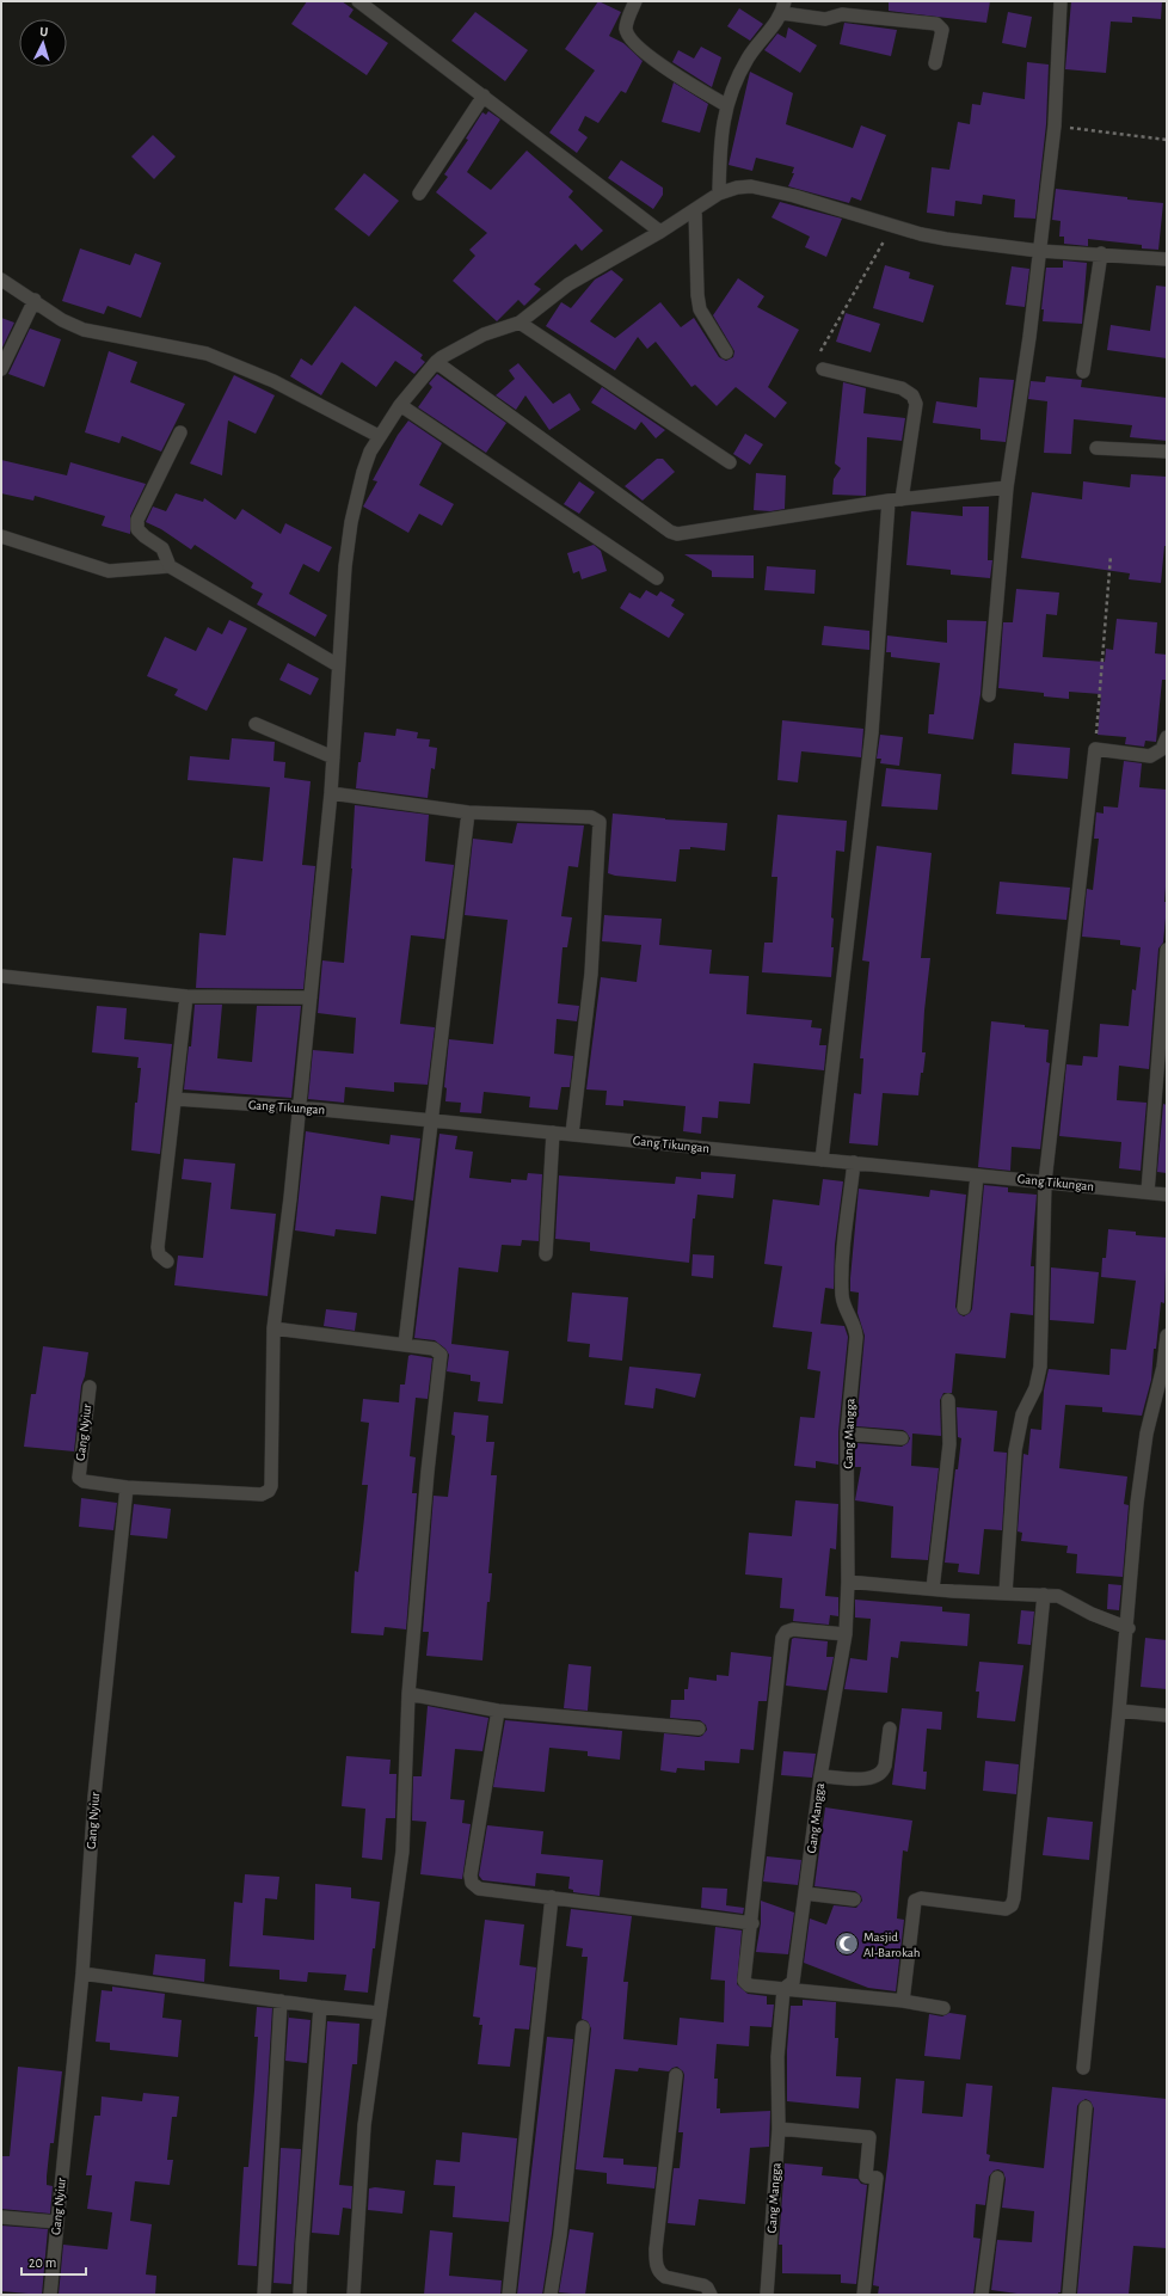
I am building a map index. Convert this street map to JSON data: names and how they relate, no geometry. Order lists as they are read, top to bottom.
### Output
{
  "streets": {
    "street": ["Gang Tikungan", "Gang Nyiur", "Gang Mangga"]
  },
  "crossings": [
    ["Gang Tikungan", "Gang Mangga"]
  ],
  "places": {
    "mosque": ["Masjid Al-Barokah"]
  },
  "scale_bar": "20 m",
  "north": "top"
}
